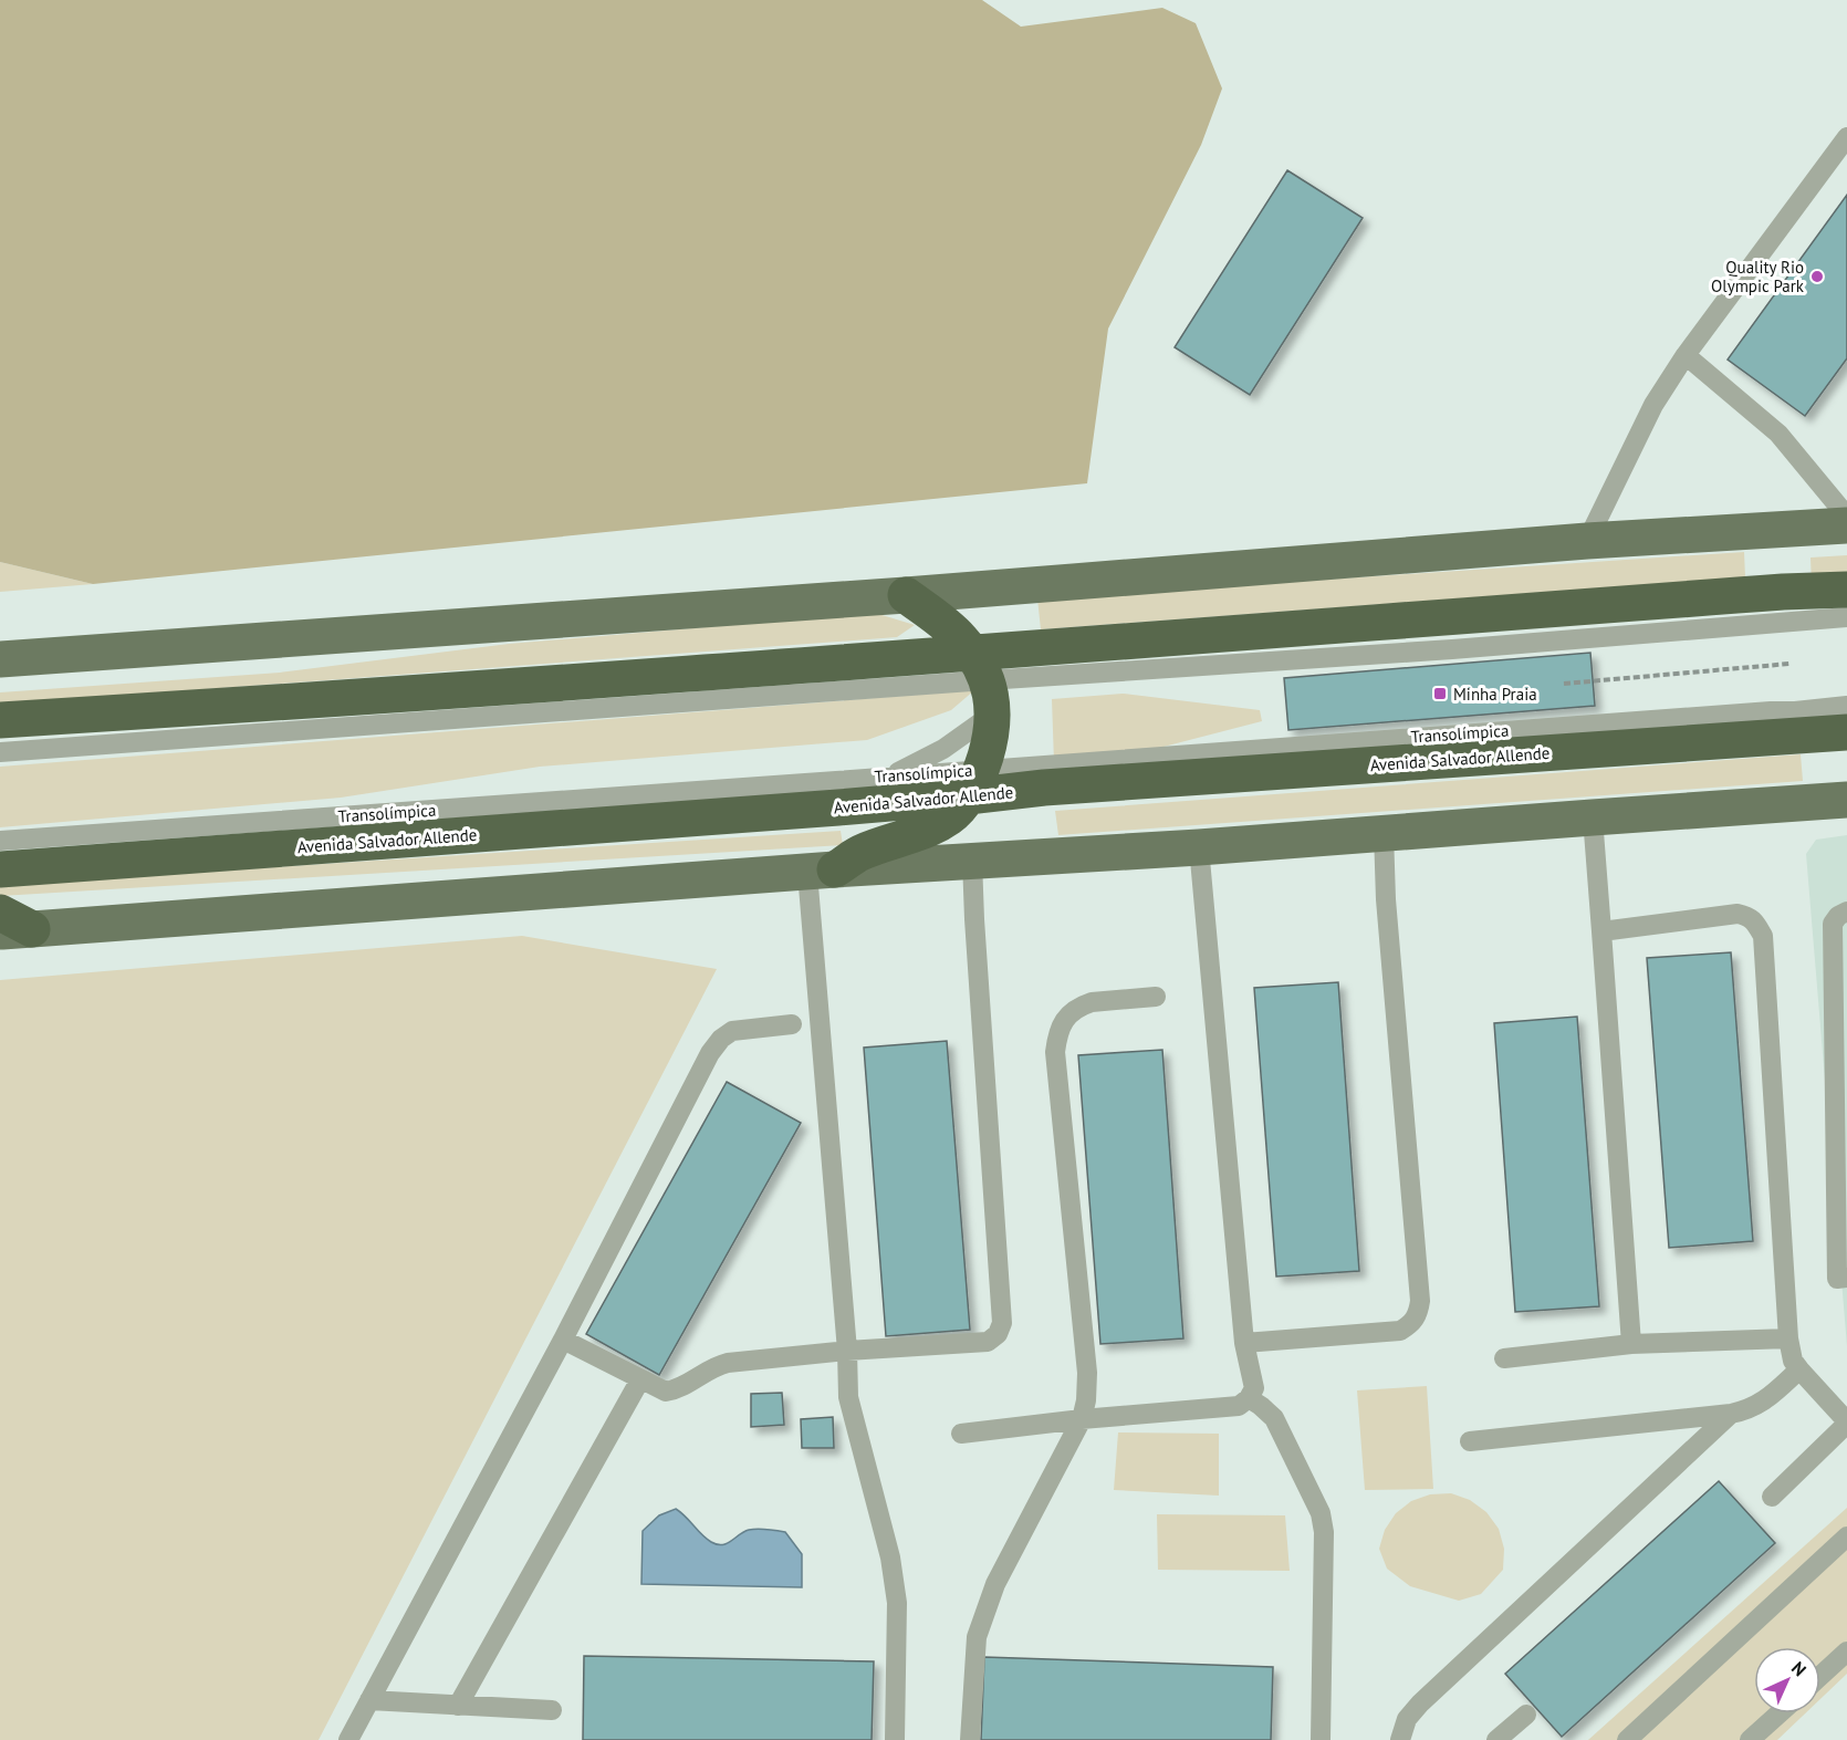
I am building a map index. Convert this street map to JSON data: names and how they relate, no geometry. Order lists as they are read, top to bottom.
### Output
{
  "streets": {
    "highway": ["Avenida Salvador Allende"],
    "lane": ["Transolímpica"]
  },
  "crossings": [
    ["Transolímpica", "Avenida Salvador Allende"]
  ],
  "places": {
    "other": ["Quality Rio Olympic Park"],
    "transit": ["Minha Praia"]
  },
  "north": "top right"
}
